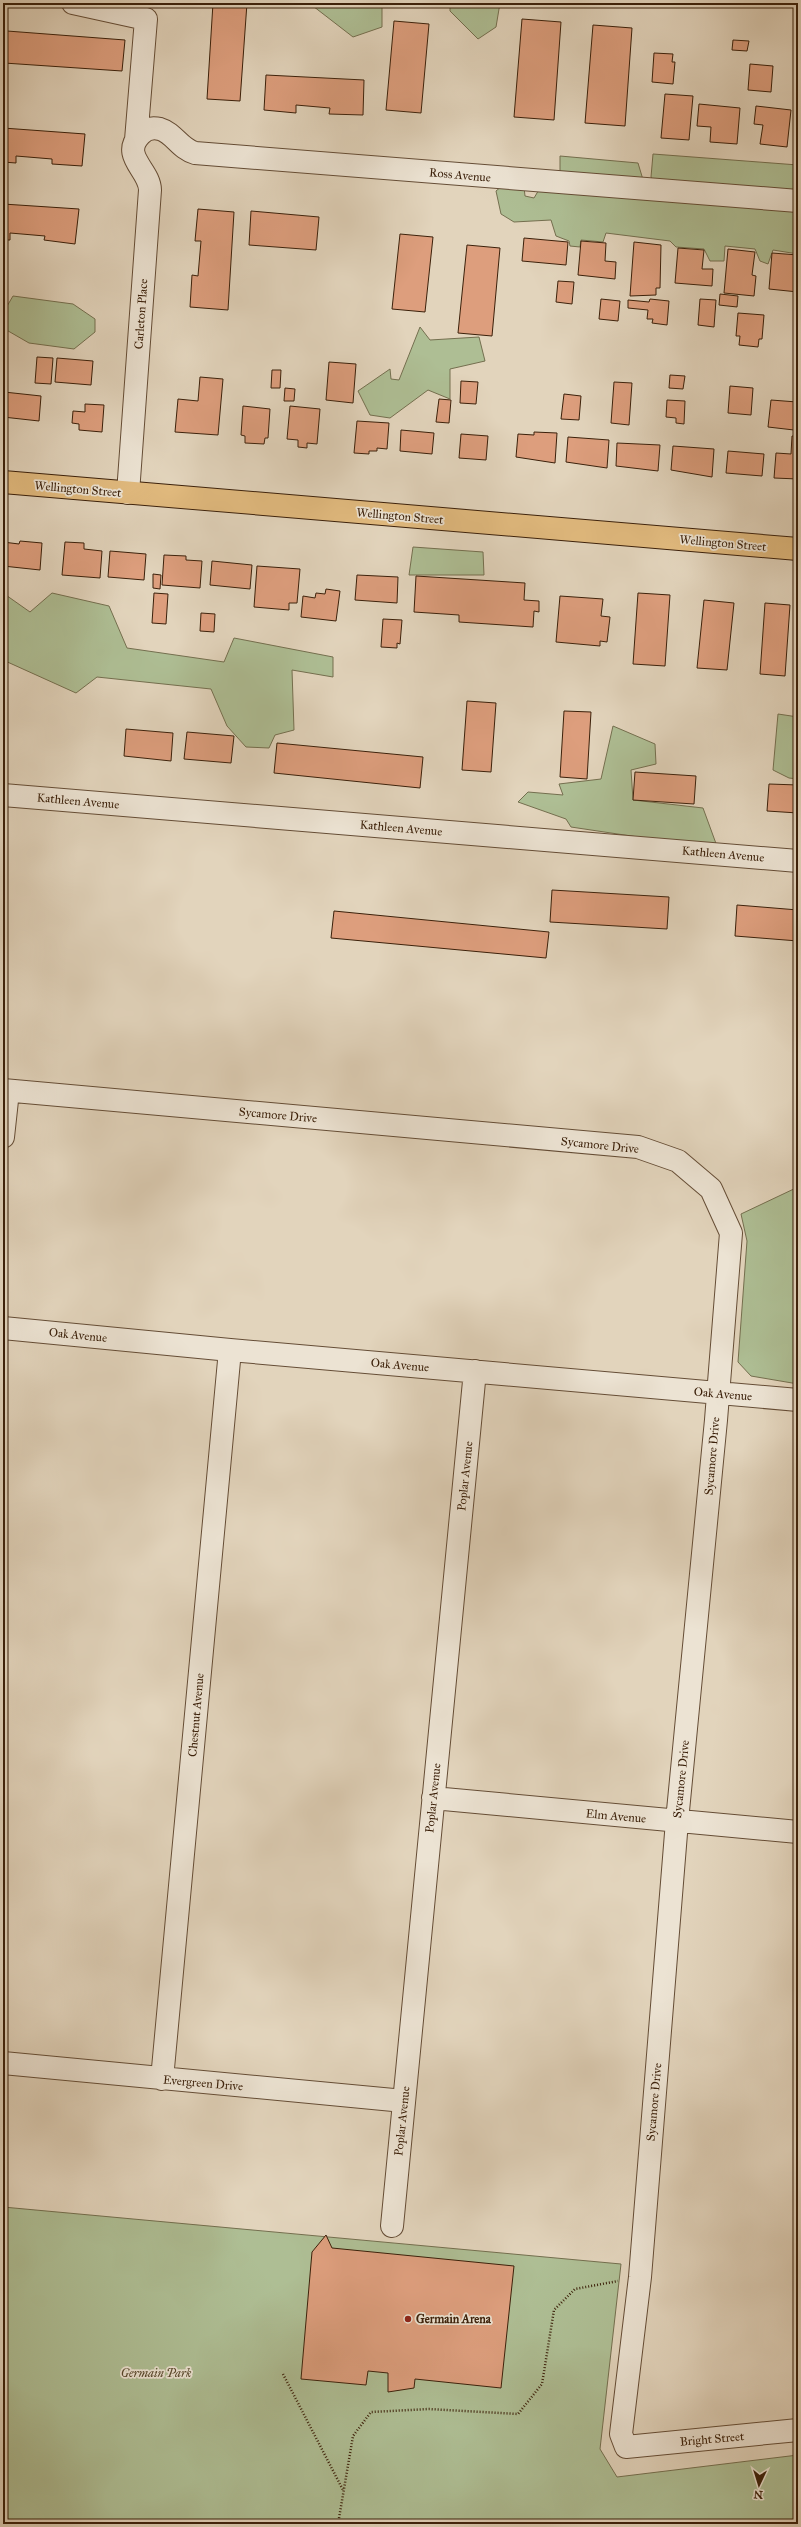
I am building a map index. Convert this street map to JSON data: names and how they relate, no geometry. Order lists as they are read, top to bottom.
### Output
{
  "streets": {
    "main road": ["Wellington Street"],
    "street": [
      "Ross Avenue",
      "Carleton Place",
      "Kathleen Avenue",
      "Sycamore Drive",
      "Oak Avenue",
      "Poplar Avenue",
      "Chestnut Avenue",
      "Elm Avenue",
      "Evergreen Drive",
      "Bright Street"
    ]
  },
  "crossings": [
    ["Ross Avenue", "Carleton Place"],
    ["Carleton Place", "Wellington Street"],
    ["Sycamore Drive", "Oak Avenue"],
    ["Sycamore Drive", "Elm Avenue"],
    ["Sycamore Drive", "Bright Street"],
    ["Oak Avenue", "Poplar Avenue"],
    ["Oak Avenue", "Chestnut Avenue"],
    ["Poplar Avenue", "Elm Avenue"],
    ["Poplar Avenue", "Evergreen Drive"],
    ["Chestnut Avenue", "Evergreen Drive"]
  ],
  "parks": ["Germain Park"],
  "places": ["Germain Arena"],
  "north": "bottom"
}
